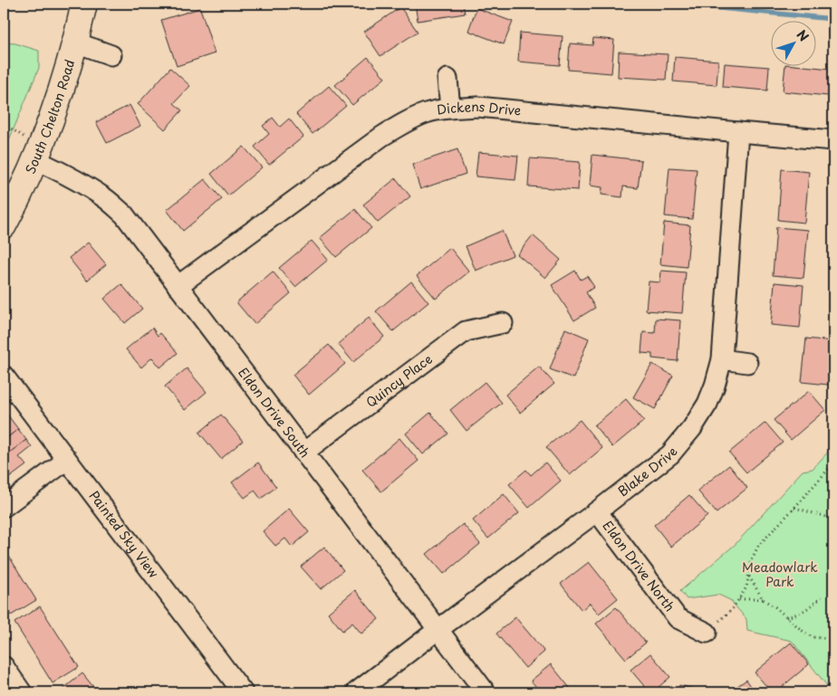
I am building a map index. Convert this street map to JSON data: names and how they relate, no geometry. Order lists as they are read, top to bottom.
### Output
{
  "streets": {
    "main road": ["South Chelton Road"],
    "street": [
      "Dickens Drive",
      "Quincy Place",
      "Eldon Drive South",
      "Blake Drive",
      "Painted Sky View",
      "Eldon Drive North"
    ]
  },
  "crossings": [
    ["Dickens Drive", "Eldon Drive South"],
    ["Dickens Drive", "Blake Drive"],
    ["South Chelton Road", "Eldon Drive South"],
    ["Quincy Place", "Eldon Drive South"],
    ["Eldon Drive South", "Blake Drive"],
    ["Blake Drive", "Eldon Drive North"]
  ],
  "parks": ["Meadowlark Park"],
  "north": "top right"
}
